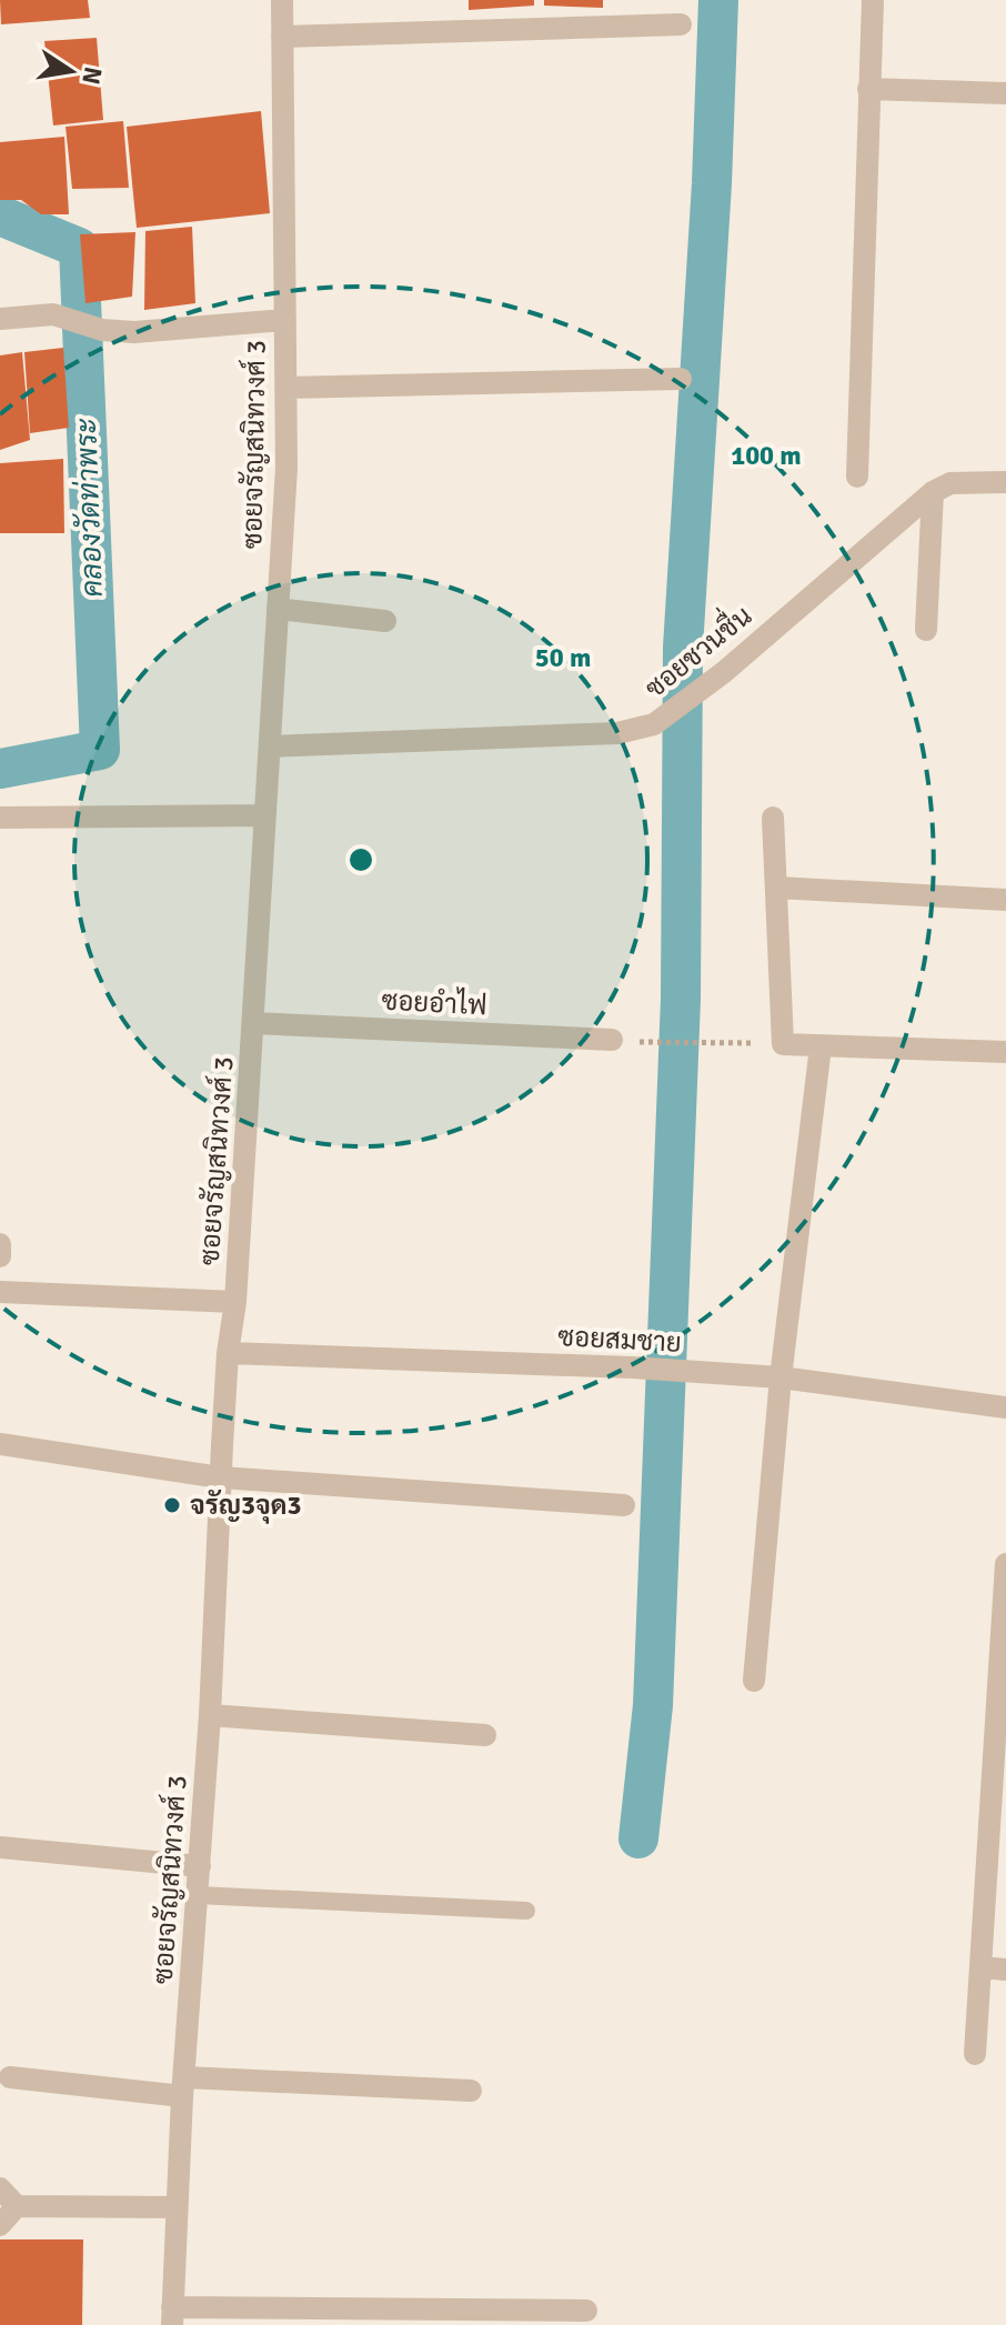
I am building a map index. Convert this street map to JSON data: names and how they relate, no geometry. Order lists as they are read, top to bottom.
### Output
{
  "streets": {
    "street": [
      "ซอยจรัญสนิทวงศ์ 3",
      "ซอยชวนชื่น",
      "ซอยอำไฟ",
      "ซอยสมชาย"
    ]
  },
  "crossings": [
    ["ซอยจรัญสนิทวงศ์ 3", "ซอยชวนชื่น"],
    ["ซอยจรัญสนิทวงศ์ 3", "ซอยอำไฟ"],
    ["ซอยจรัญสนิทวงศ์ 3", "ซอยสมชาย"]
  ],
  "water": ["คลองวัดท่าพระ"],
  "places": ["จรัญ3จุด3"],
  "north": "right",
  "rings": ["100 m", "50 m"]
}
